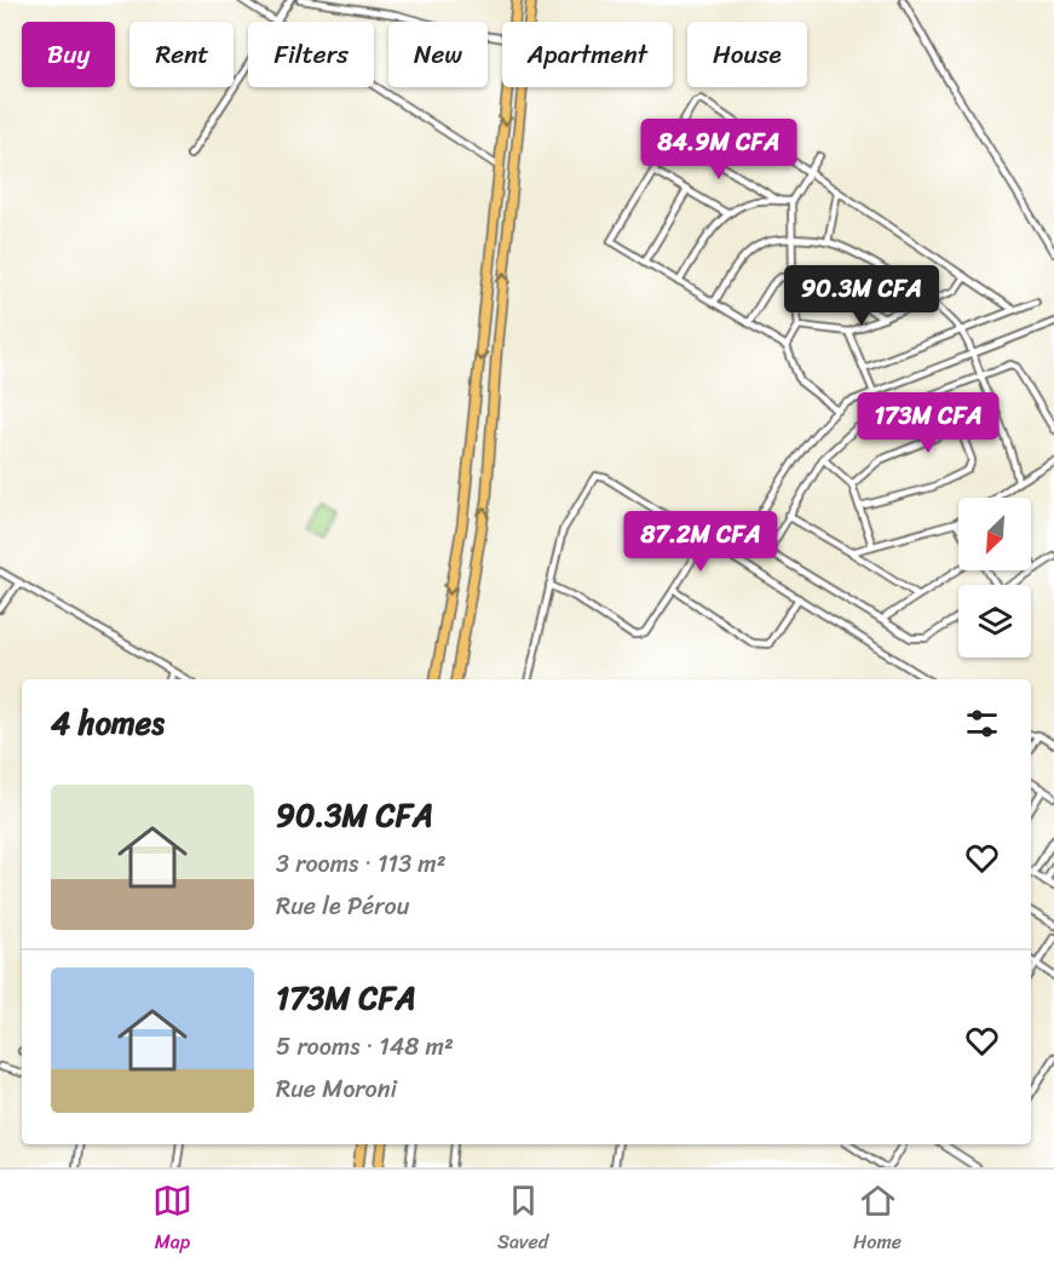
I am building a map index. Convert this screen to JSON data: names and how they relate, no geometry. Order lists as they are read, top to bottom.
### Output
{
  "north": "bottom left",
  "page": {
    "chip": [
      "Buy",
      "Rent",
      "Filters",
      "New",
      "Apartment",
      "House"
    ],
    "price": [
      "84.9M CFA",
      "90.3M CFA",
      "173M CFA",
      "87.2M CFA"
    ],
    "heading": "4 homes",
    "list": [
      {
        "name": "90.3M CFA",
        "note": "3 rooms · 113 m² · Rue le Pérou"
      },
      {
        "name": "173M CFA",
        "note": "5 rooms · 148 m² · Rue Moroni"
      }
    ],
    "tabs": ["Map", "Saved", "Home"]
  }
}
